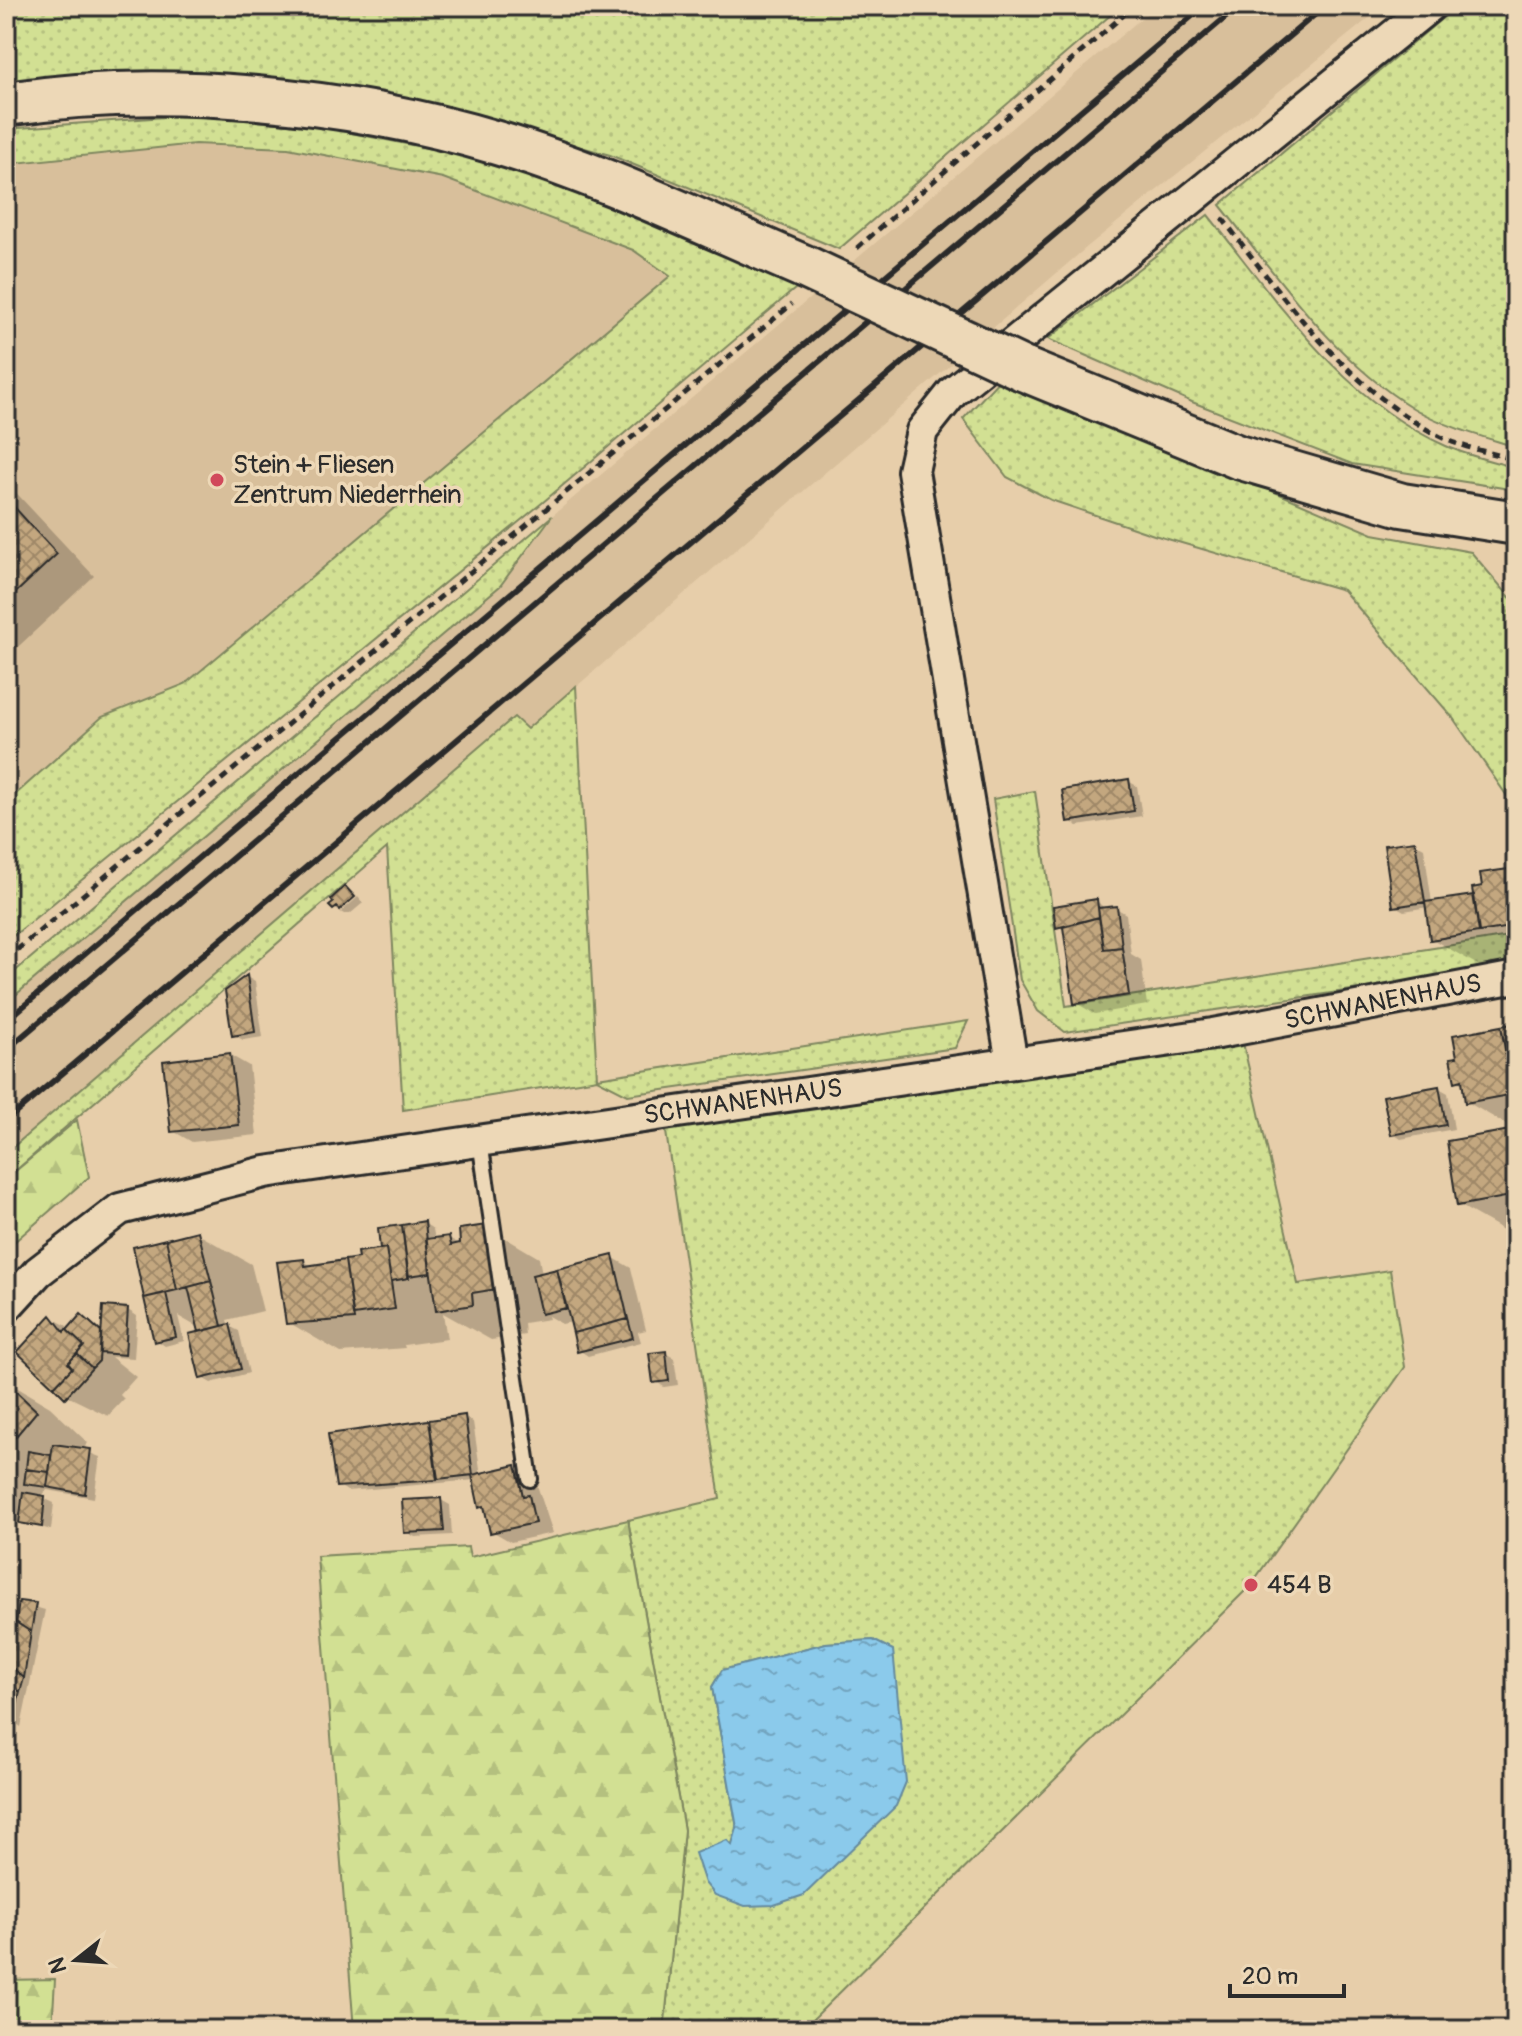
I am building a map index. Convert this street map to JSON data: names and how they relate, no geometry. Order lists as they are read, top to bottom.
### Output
{
  "streets": {
    "street": ["SCHWANENHAUS"]
  },
  "places": ["Stein + Fliesen Zentrum Niederrhein", "454 B"],
  "scale_bar": "20 m",
  "north": "left"
}
